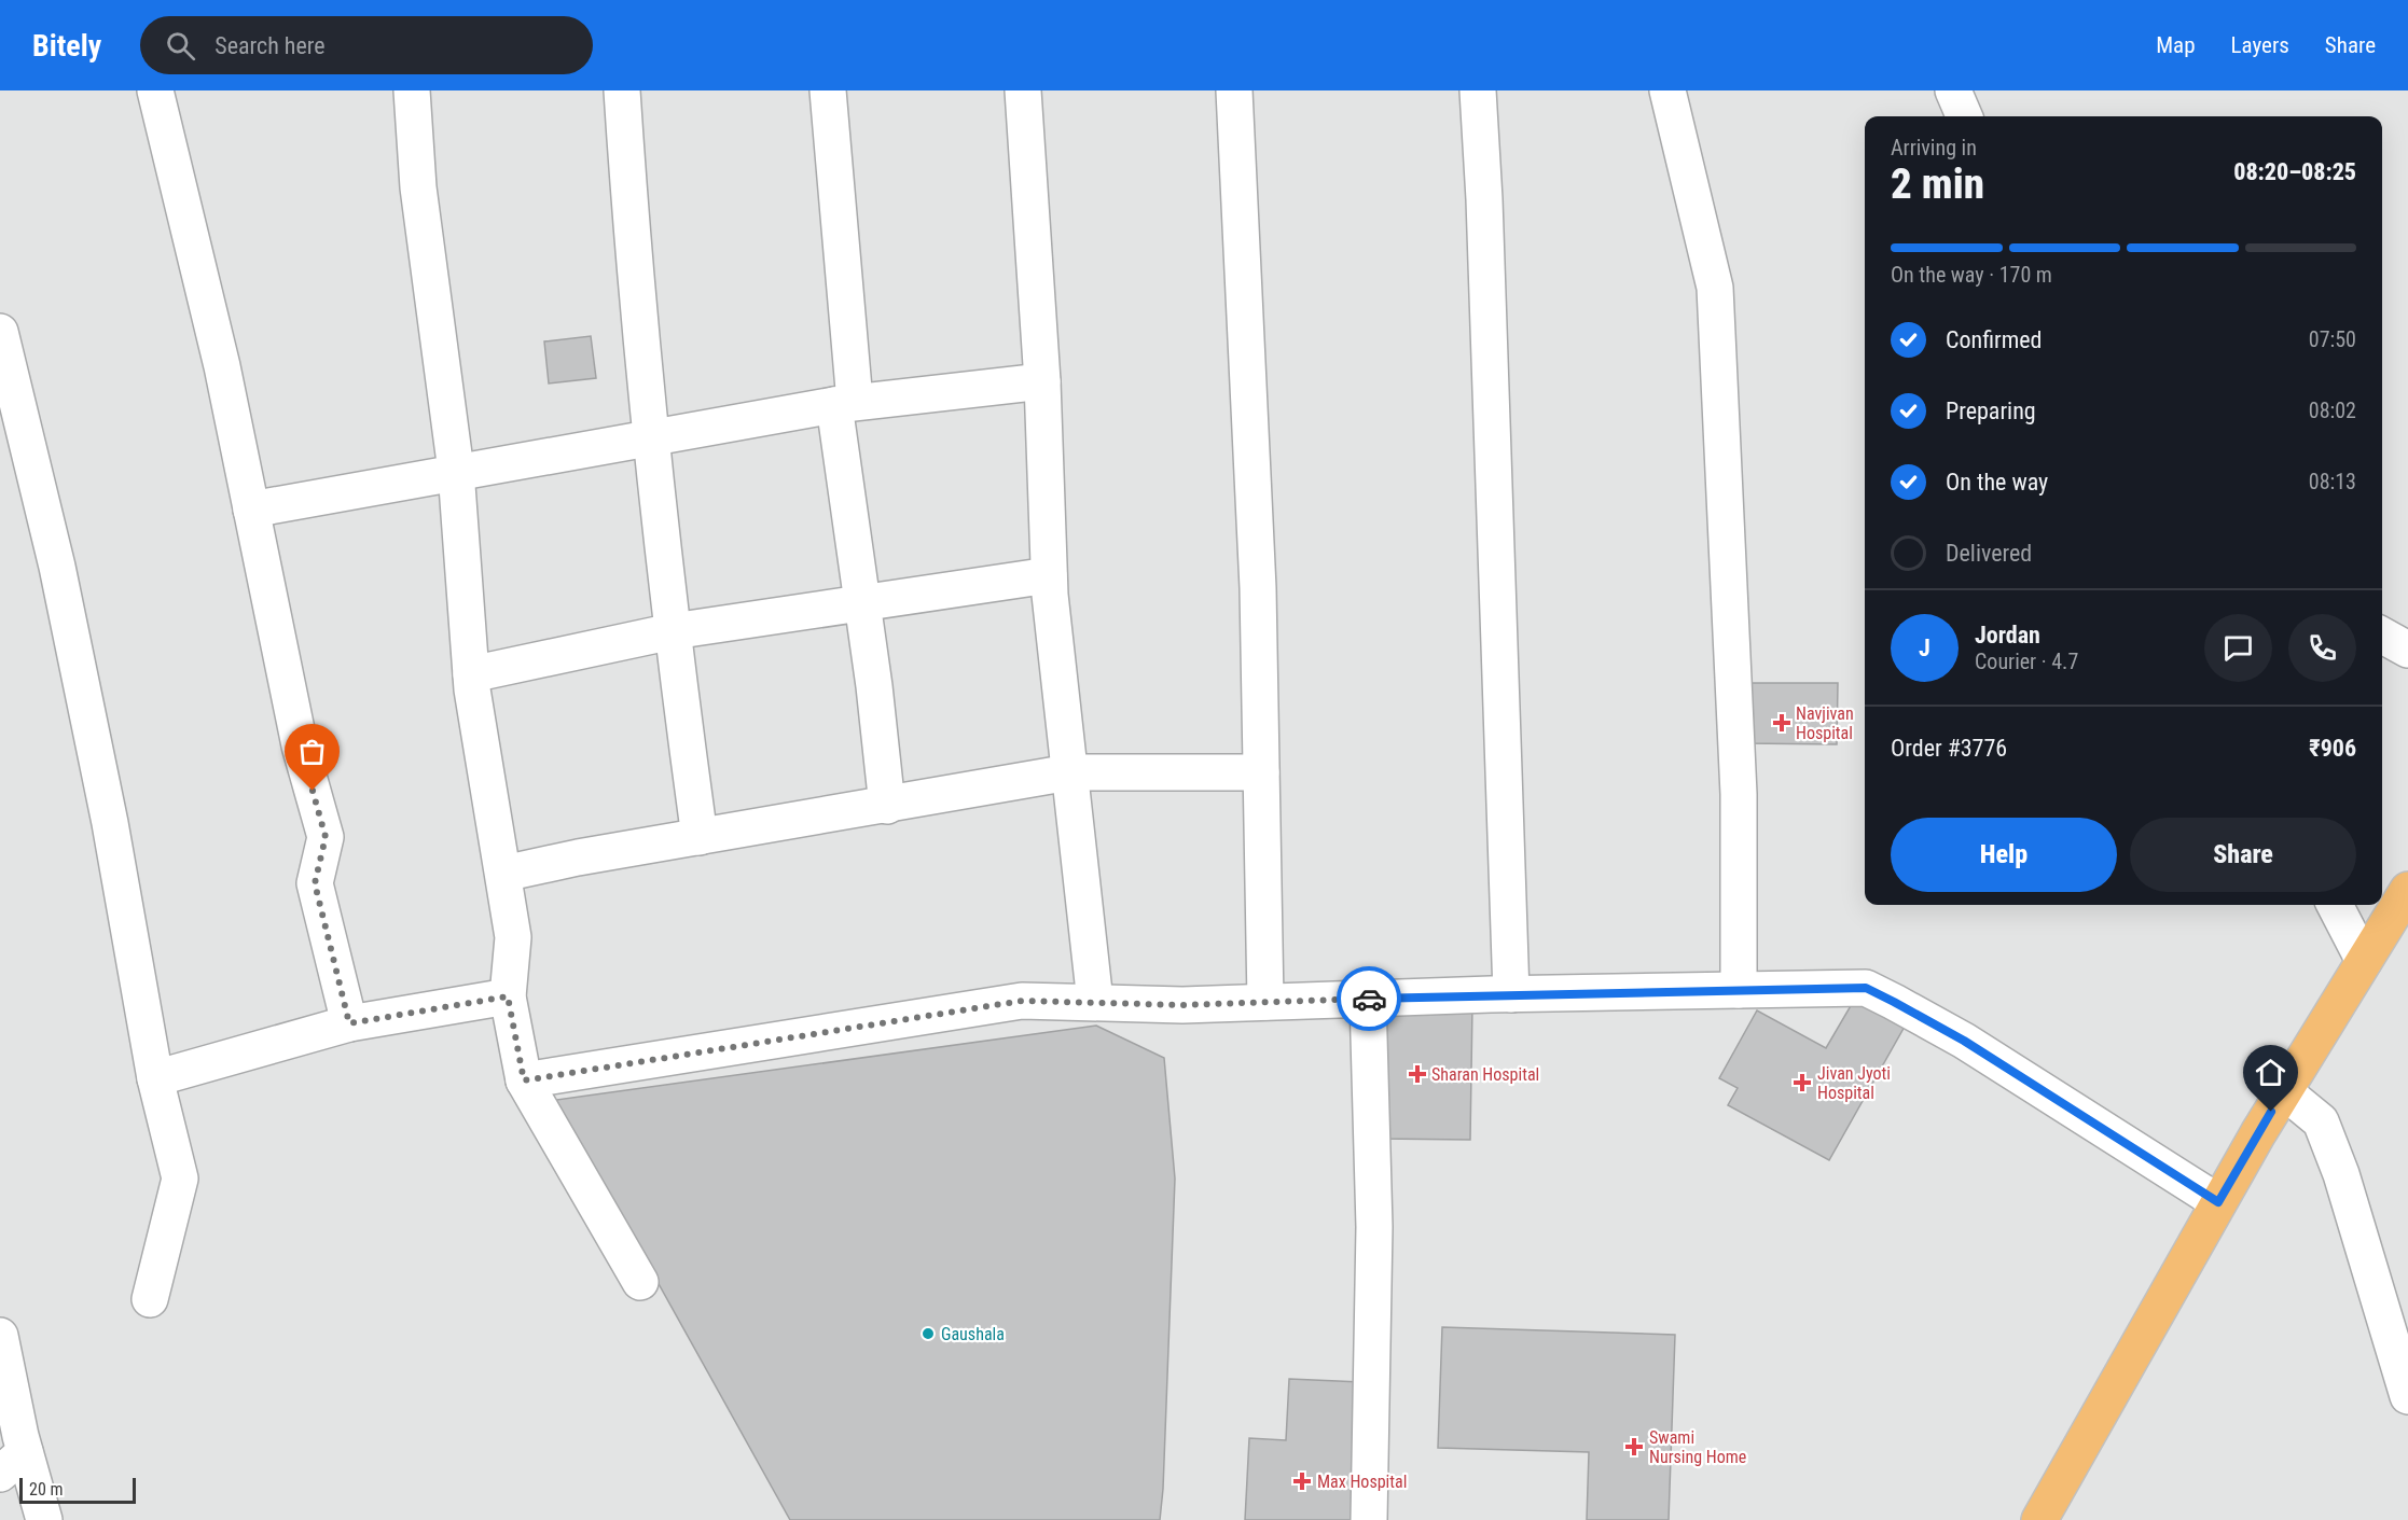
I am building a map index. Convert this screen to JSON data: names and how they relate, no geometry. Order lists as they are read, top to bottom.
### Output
{
  "places": {
    "health": [
      "Navjivan Hospital",
      "Sharan Hospital",
      "Jivan Jyoti Hospital",
      "Swami Nursing Home",
      "Max Hospital"
    ],
    "other": ["Gaushala"]
  },
  "scale_bar": "20 m",
  "page": {
    "header": "Bitely",
    "search": "Search here",
    "nav": ["Map", "Layers", "Share"],
    "heading": ["2 min", "Arriving in", "08:20–08:25"],
    "panel": [
      "Jordan",
      "Courier · 4.7",
      "Order #3776",
      "₹906"
    ],
    "bar": "On the way · 170 m",
    "list": [
      ["Confirmed", "07:50"],
      ["Preparing", "08:02"],
      ["On the way", "08:13"],
      "Delivered"
    ],
    "round": "J",
    "buttons": ["Help", "Share"],
    "scale": "20 m"
  }
}
